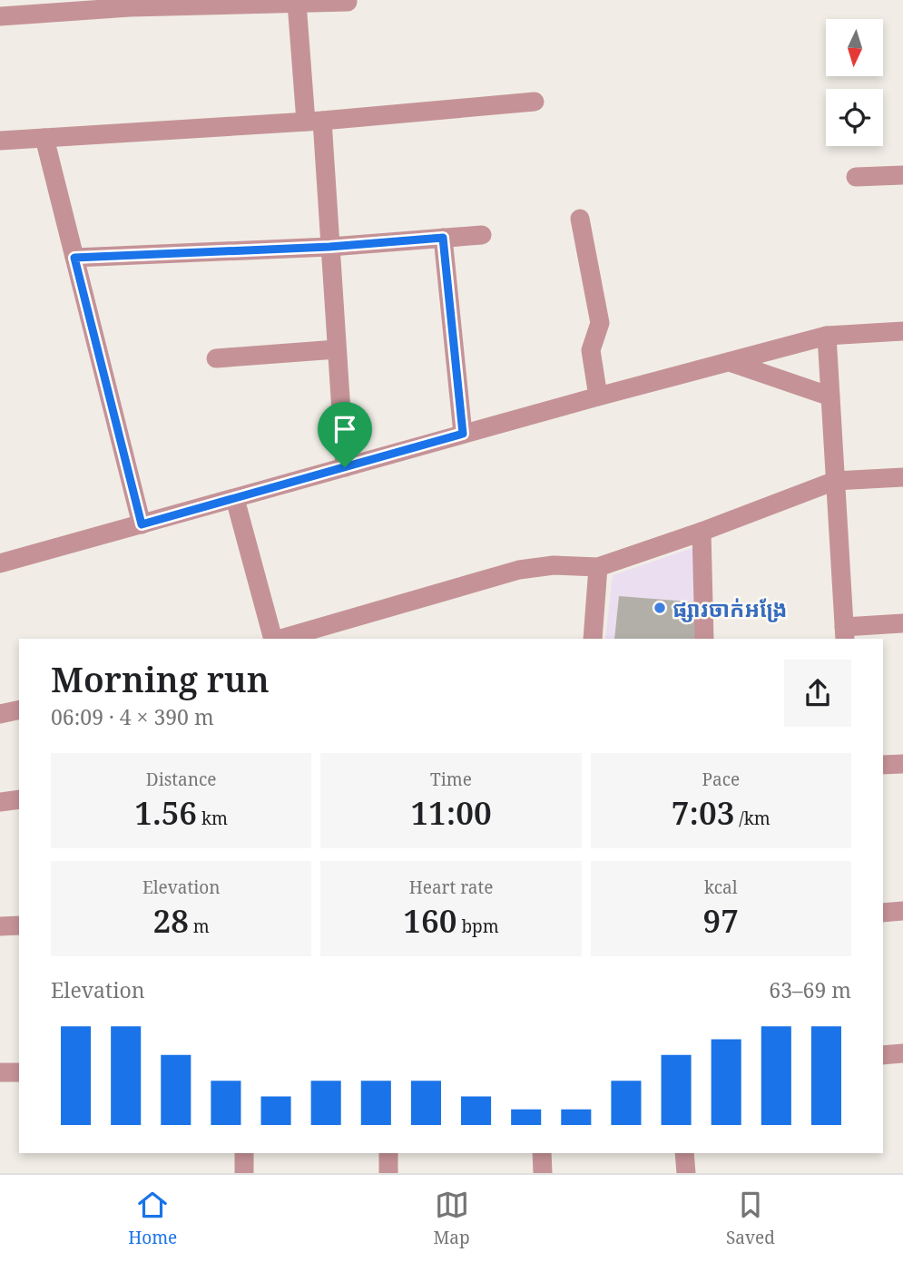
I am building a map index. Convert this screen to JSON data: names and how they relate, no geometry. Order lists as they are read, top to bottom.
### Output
{
  "places": ["ផ្សារចាក់អង្រែ"],
  "north": "bottom",
  "page": {
    "heading": ["Morning run", "06:09 · 4 × 390 m"],
    "stats": [
      ["Distance", "1.56 km"],
      ["Time", "11:00"],
      ["Pace", "7:03 /km"],
      ["Elevation", "28 m"],
      ["Heart rate", "160 bpm"],
      ["kcal", "97"]
    ],
    "chart": ["Elevation", "63–69 m"],
    "tabs": ["Home", "Map", "Saved"]
  }
}
